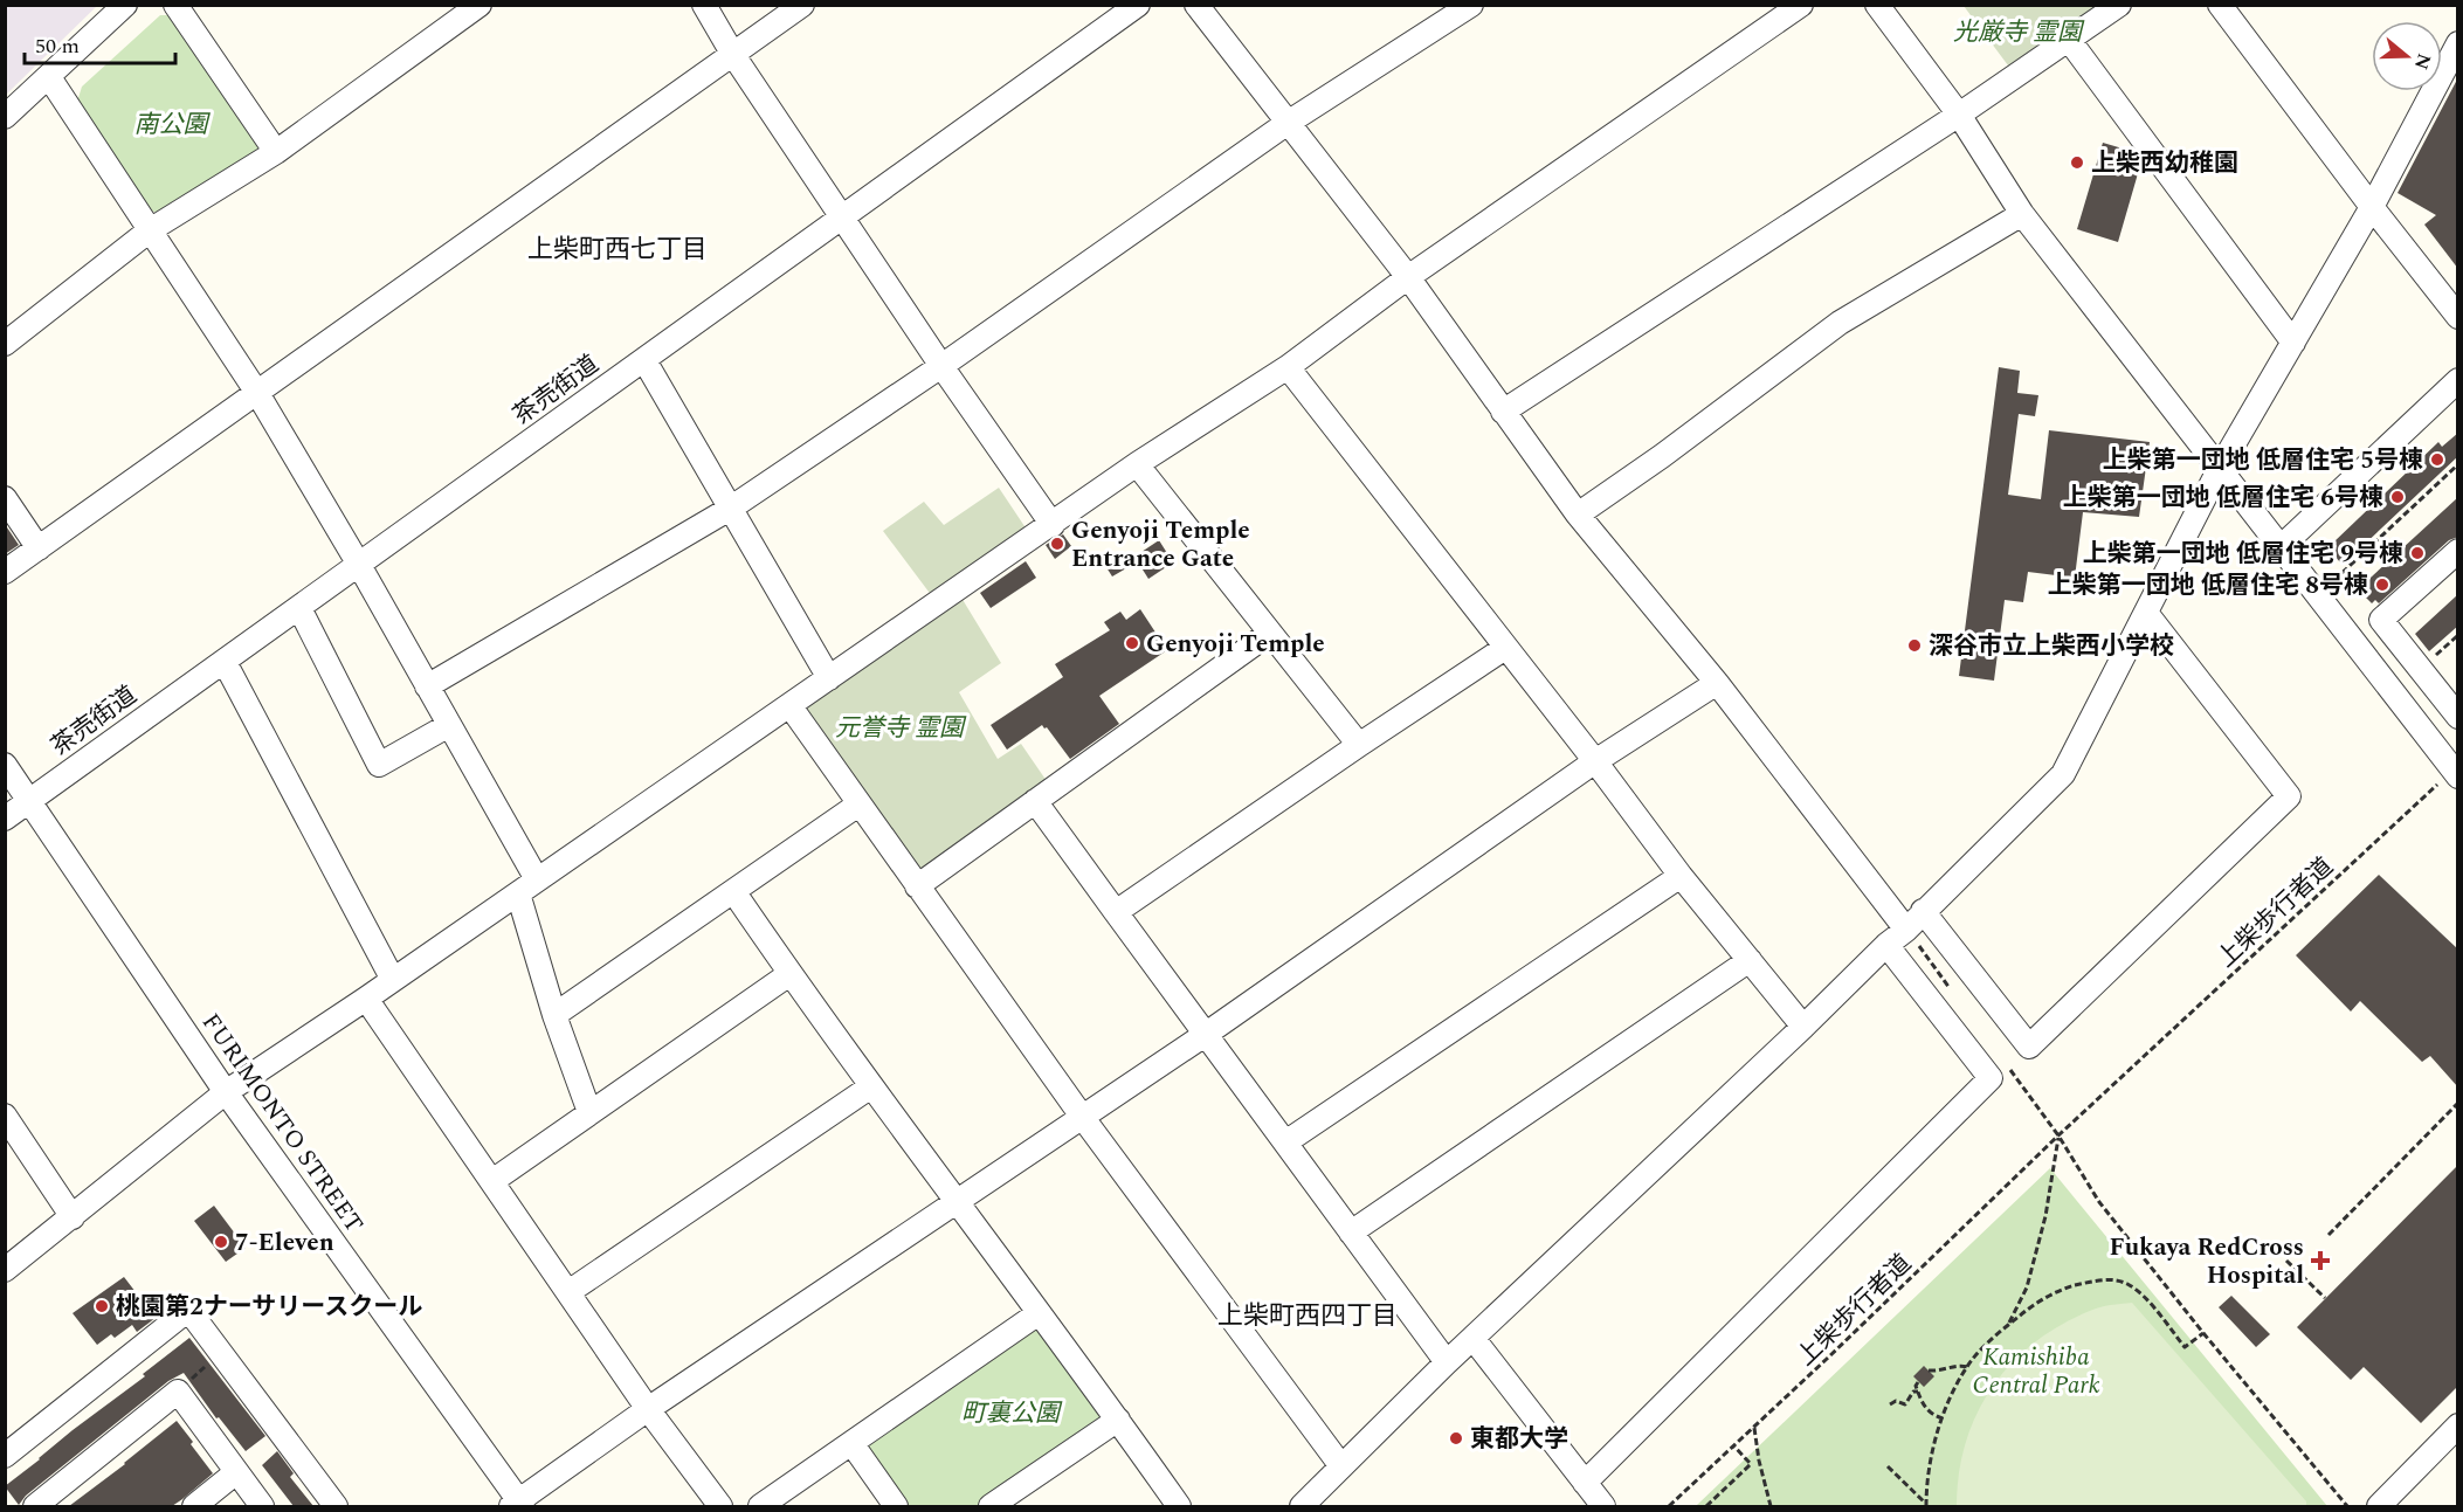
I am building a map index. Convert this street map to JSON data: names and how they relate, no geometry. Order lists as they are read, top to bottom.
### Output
{
  "streets": {
    "street": ["茶売街道", "FURIMONTO STREET"],
    "path": ["上柴歩行者道"]
  },
  "crossings": [
    ["茶売街道", "FURIMONTO STREET"]
  ],
  "districts": ["上柴町西七丁目", "上柴町西四丁目"],
  "parks": [
    "光厳寺 霊園",
    "南公園",
    "元誉寺 霊園",
    "Kamishiba Central Park",
    "町裏公園"
  ],
  "places": {
    "other": [
      "上柴西幼稚園",
      "上柴第一団地 低層住宅 5号棟",
      "上柴第一団地 低層住宅 6号棟",
      "Genyoji Temple Entrance Gate",
      "上柴第一団地 低層住宅 9号棟",
      "上柴第一団地 低層住宅 8号棟",
      "Genyoji Temple",
      "深谷市立上柴西小学校",
      "7-Eleven",
      "桃園第2ナーサリースクール",
      "東都大学"
    ],
    "health": ["Fukaya RedCross Hospital"]
  },
  "scale_bar": "50 m",
  "north": "right"
}
